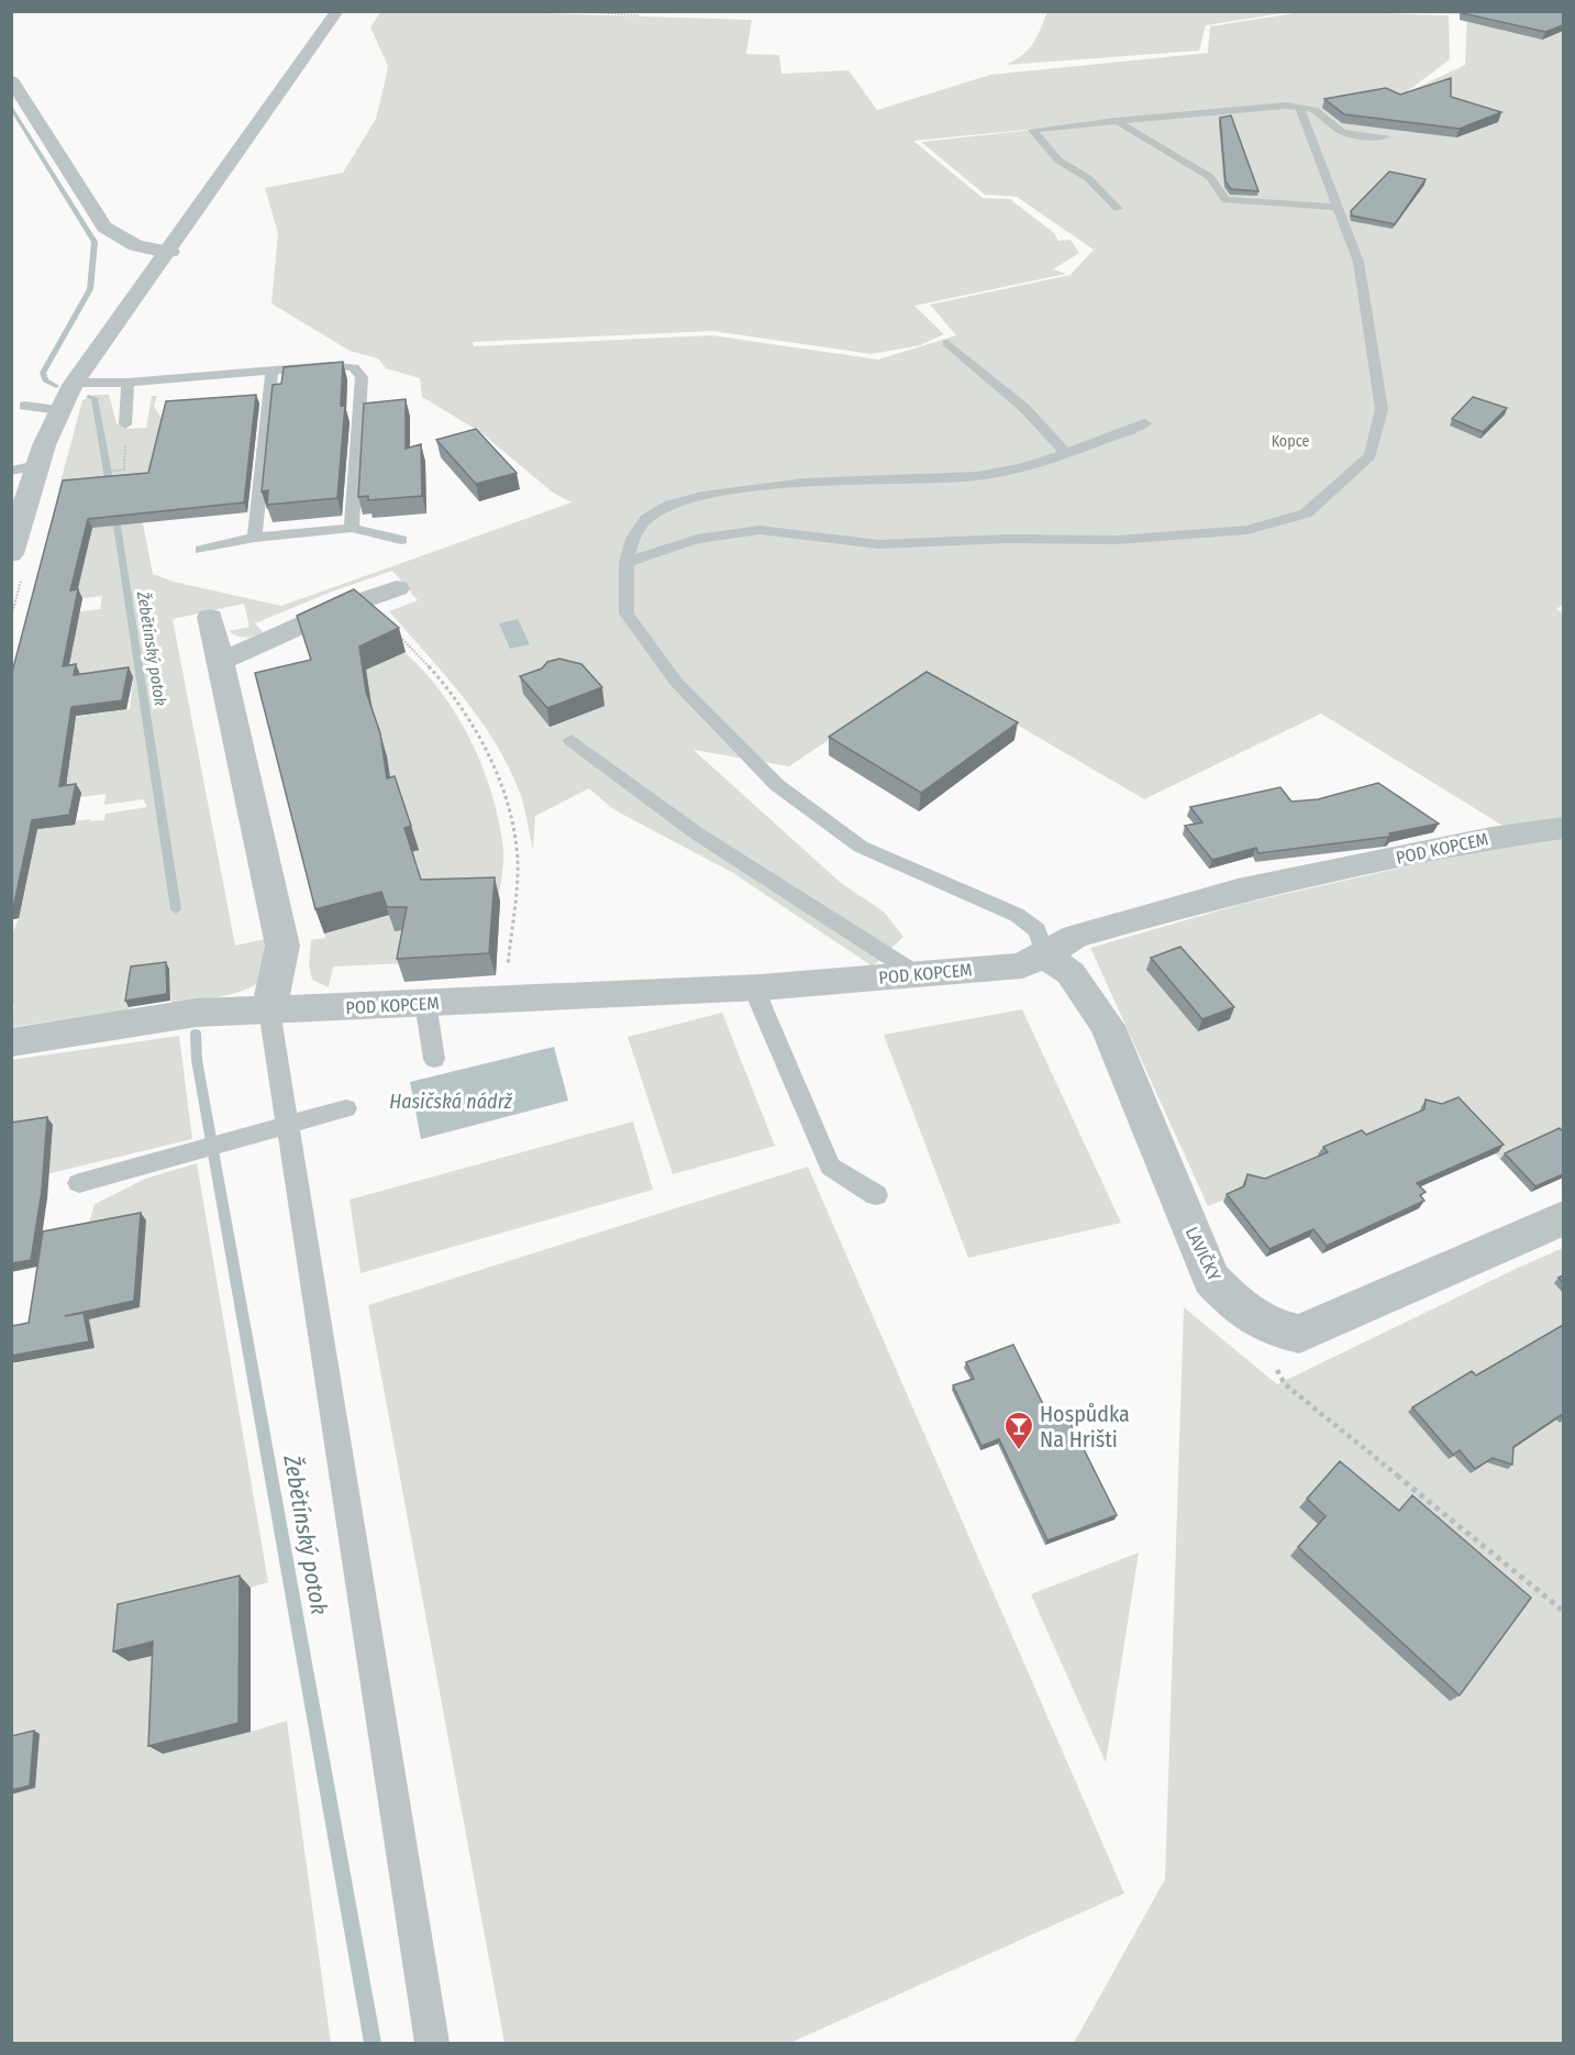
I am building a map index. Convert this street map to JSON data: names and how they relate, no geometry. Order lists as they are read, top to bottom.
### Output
{
  "streets": {
    "street": ["POD KOPCEM", "LAVIČKY"]
  },
  "crossings": [
    ["POD KOPCEM", "LAVIČKY"]
  ],
  "water": ["Žebětínský potok", "Hasičská nádrž"],
  "parks": ["Kopce"],
  "places": {
    "bar": ["Hospůdka Na Hrišti"]
  }
}
